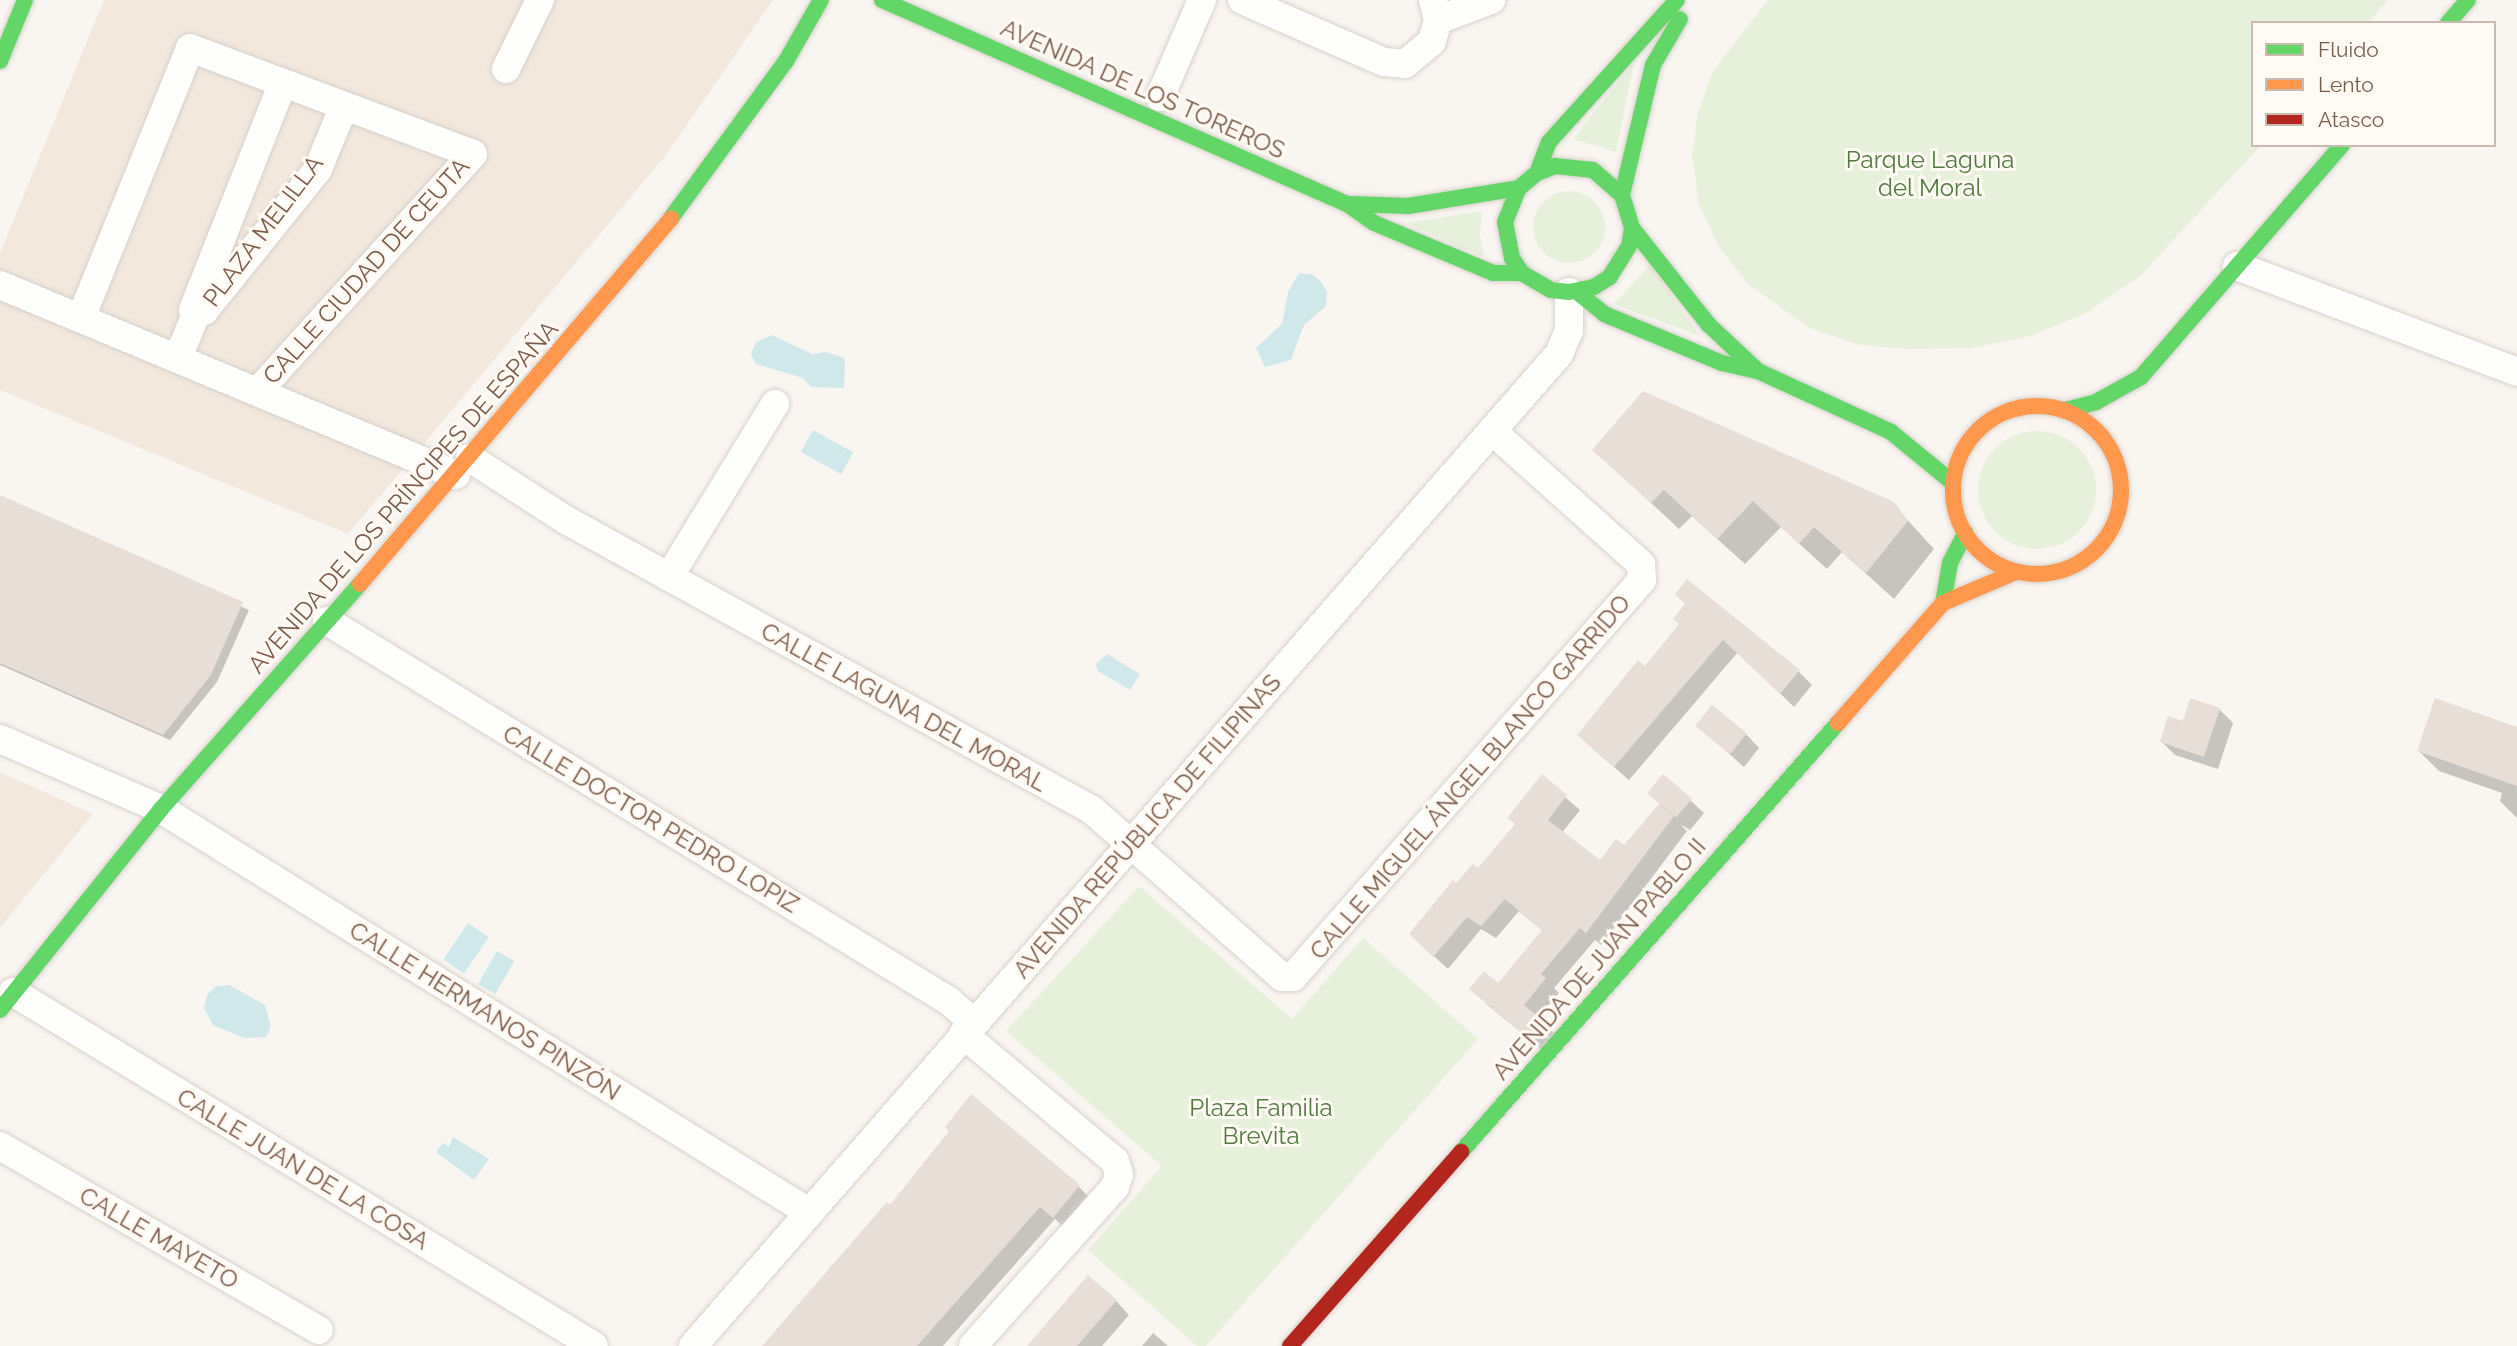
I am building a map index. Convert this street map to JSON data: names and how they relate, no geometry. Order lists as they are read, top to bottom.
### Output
{
  "streets": {
    "street": [
      "AVENIDA DE LOS TOREROS",
      "PLAZA MELILLA",
      "CALLE CIUDAD DE CEUTA",
      "AVENIDA DE LOS PRÍNCIPES DE ESPAÑA",
      "CALLE LAGUNA DEL MORAL",
      "CALLE MIGUEL ÁNGEL BLANCO GARRIDO",
      "CALLE DOCTOR PEDRO LOPIZ",
      "AVENIDA REPÚBLICA DE FILIPINAS",
      "AVENIDA DE JUAN PABLO II",
      "CALLE HERMANOS PINZÓN",
      "CALLE JUAN DE LA COSA",
      "CALLE MAYETO"
    ]
  },
  "crossings": [
    ["AVENIDA DE LOS TOREROS", "AVENIDA REPÚBLICA DE FILIPINAS"],
    ["PLAZA MELILLA", "CALLE CIUDAD DE CEUTA"],
    ["PLAZA MELILLA", "CALLE LAGUNA DEL MORAL"],
    ["CALLE CIUDAD DE CEUTA", "CALLE LAGUNA DEL MORAL"],
    ["AVENIDA DE LOS PRÍNCIPES DE ESPAÑA", "CALLE LAGUNA DEL MORAL"],
    ["AVENIDA DE LOS PRÍNCIPES DE ESPAÑA", "CALLE DOCTOR PEDRO LOPIZ"],
    ["AVENIDA DE LOS PRÍNCIPES DE ESPAÑA", "CALLE HERMANOS PINZÓN"],
    ["AVENIDA DE LOS PRÍNCIPES DE ESPAÑA", "CALLE JUAN DE LA COSA"],
    ["CALLE LAGUNA DEL MORAL", "CALLE MIGUEL ÁNGEL BLANCO GARRIDO"],
    ["CALLE LAGUNA DEL MORAL", "AVENIDA REPÚBLICA DE FILIPINAS"],
    ["CALLE MIGUEL ÁNGEL BLANCO GARRIDO", "AVENIDA REPÚBLICA DE FILIPINAS"],
    ["CALLE DOCTOR PEDRO LOPIZ", "AVENIDA REPÚBLICA DE FILIPINAS"],
    ["AVENIDA REPÚBLICA DE FILIPINAS", "CALLE HERMANOS PINZÓN"]
  ],
  "parks": ["Parque Laguna del Moral", "Plaza Familia Brevita"],
  "legend": ["Fluido", "Lento", "Atasco"]
}
